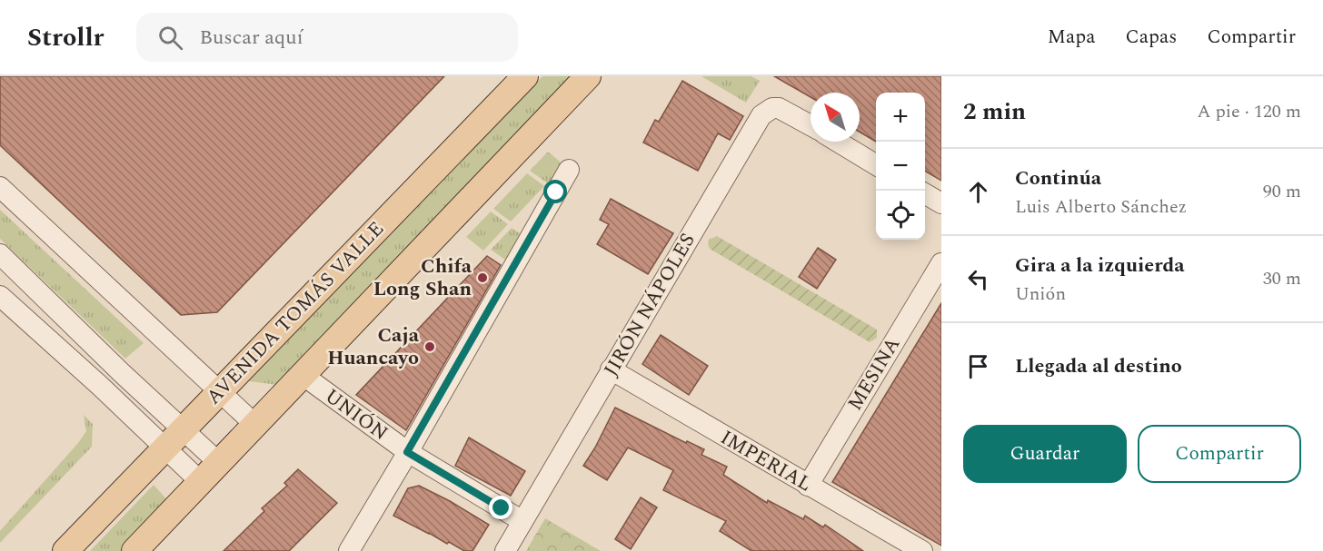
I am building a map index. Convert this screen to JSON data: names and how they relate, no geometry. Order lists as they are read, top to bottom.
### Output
{
  "streets": {
    "main road": ["AVENIDA TOMÁS VALLE"],
    "street": [
      "JIRÓN NÁPOLES",
      "MESINA",
      "UNIÓN",
      "IMPERIAL"
    ]
  },
  "crossings": [
    ["JIRÓN NÁPOLES", "UNIÓN"],
    ["JIRÓN NÁPOLES", "IMPERIAL"],
    ["MESINA", "IMPERIAL"]
  ],
  "places": ["Chifa Long Shan", "Caja Huancayo"],
  "north": "top left",
  "page": {
    "header": "Strollr",
    "search": "Buscar aquí",
    "nav": ["Mapa", "Capas", "Compartir"],
    "heading": ["2 min", "A pie · 120 m"],
    "map_buttons": ["+", "−"],
    "list": [
      ["Continúa", "Luis Alberto Sánchez", "90 m"],
      ["Gira a la izquierda", "Unión", "30 m"],
      "Llegada al destino"
    ],
    "buttons": ["Guardar", "Compartir"]
  }
}
